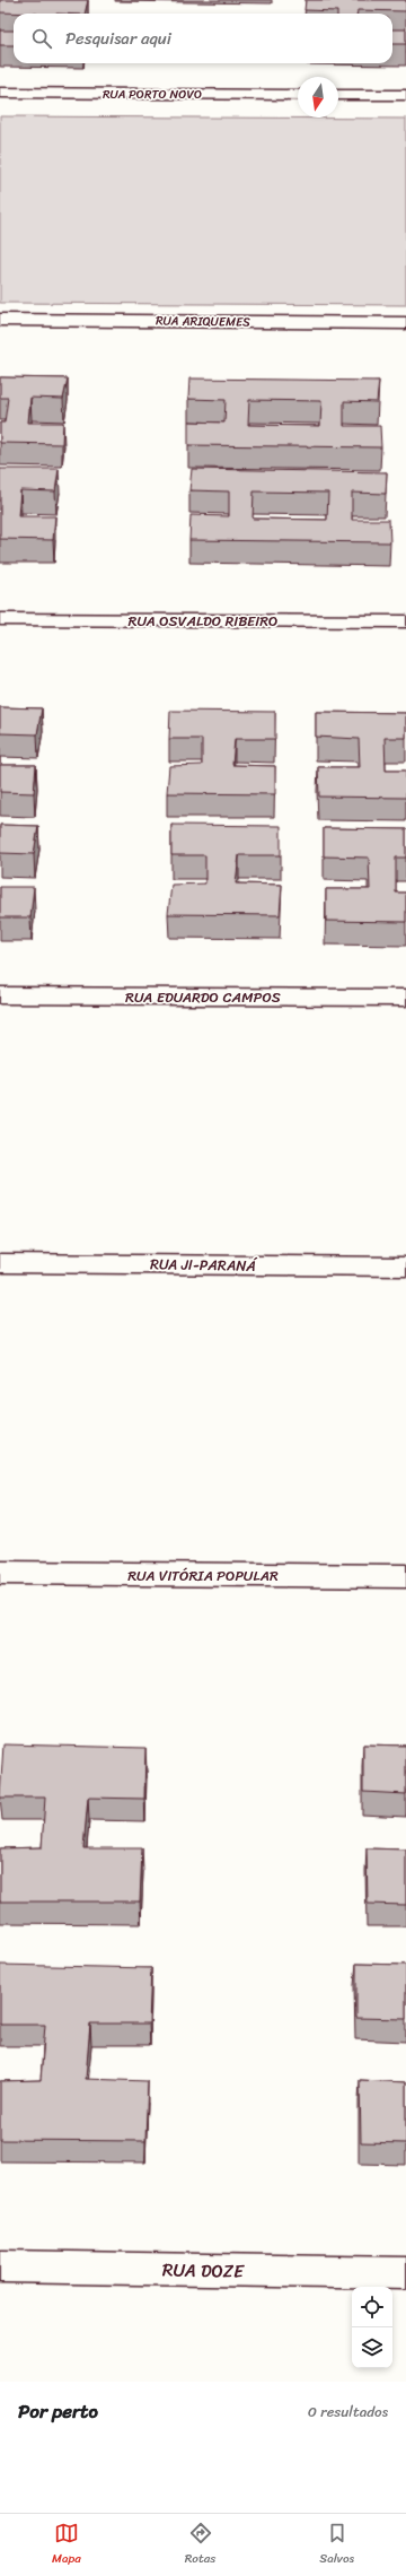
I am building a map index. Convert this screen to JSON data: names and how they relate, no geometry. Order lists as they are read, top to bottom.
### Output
{
  "streets": {
    "street": [
      "RUA PORTO NOVO",
      "RUA ARIQUEMES",
      "RUA OSVALDO RIBEIRO",
      "RUA EDUARDO CAMPOS",
      "RUA JI-PARANÁ",
      "RUA VITÓRIA POPULAR",
      "RUA DOZE"
    ]
  },
  "north": "bottom",
  "page": {
    "search": "Pesquisar aqui",
    "heading": ["Por perto", "0 resultados"],
    "nav": ["Mapa", "Rotas", "Salvos"]
  }
}
